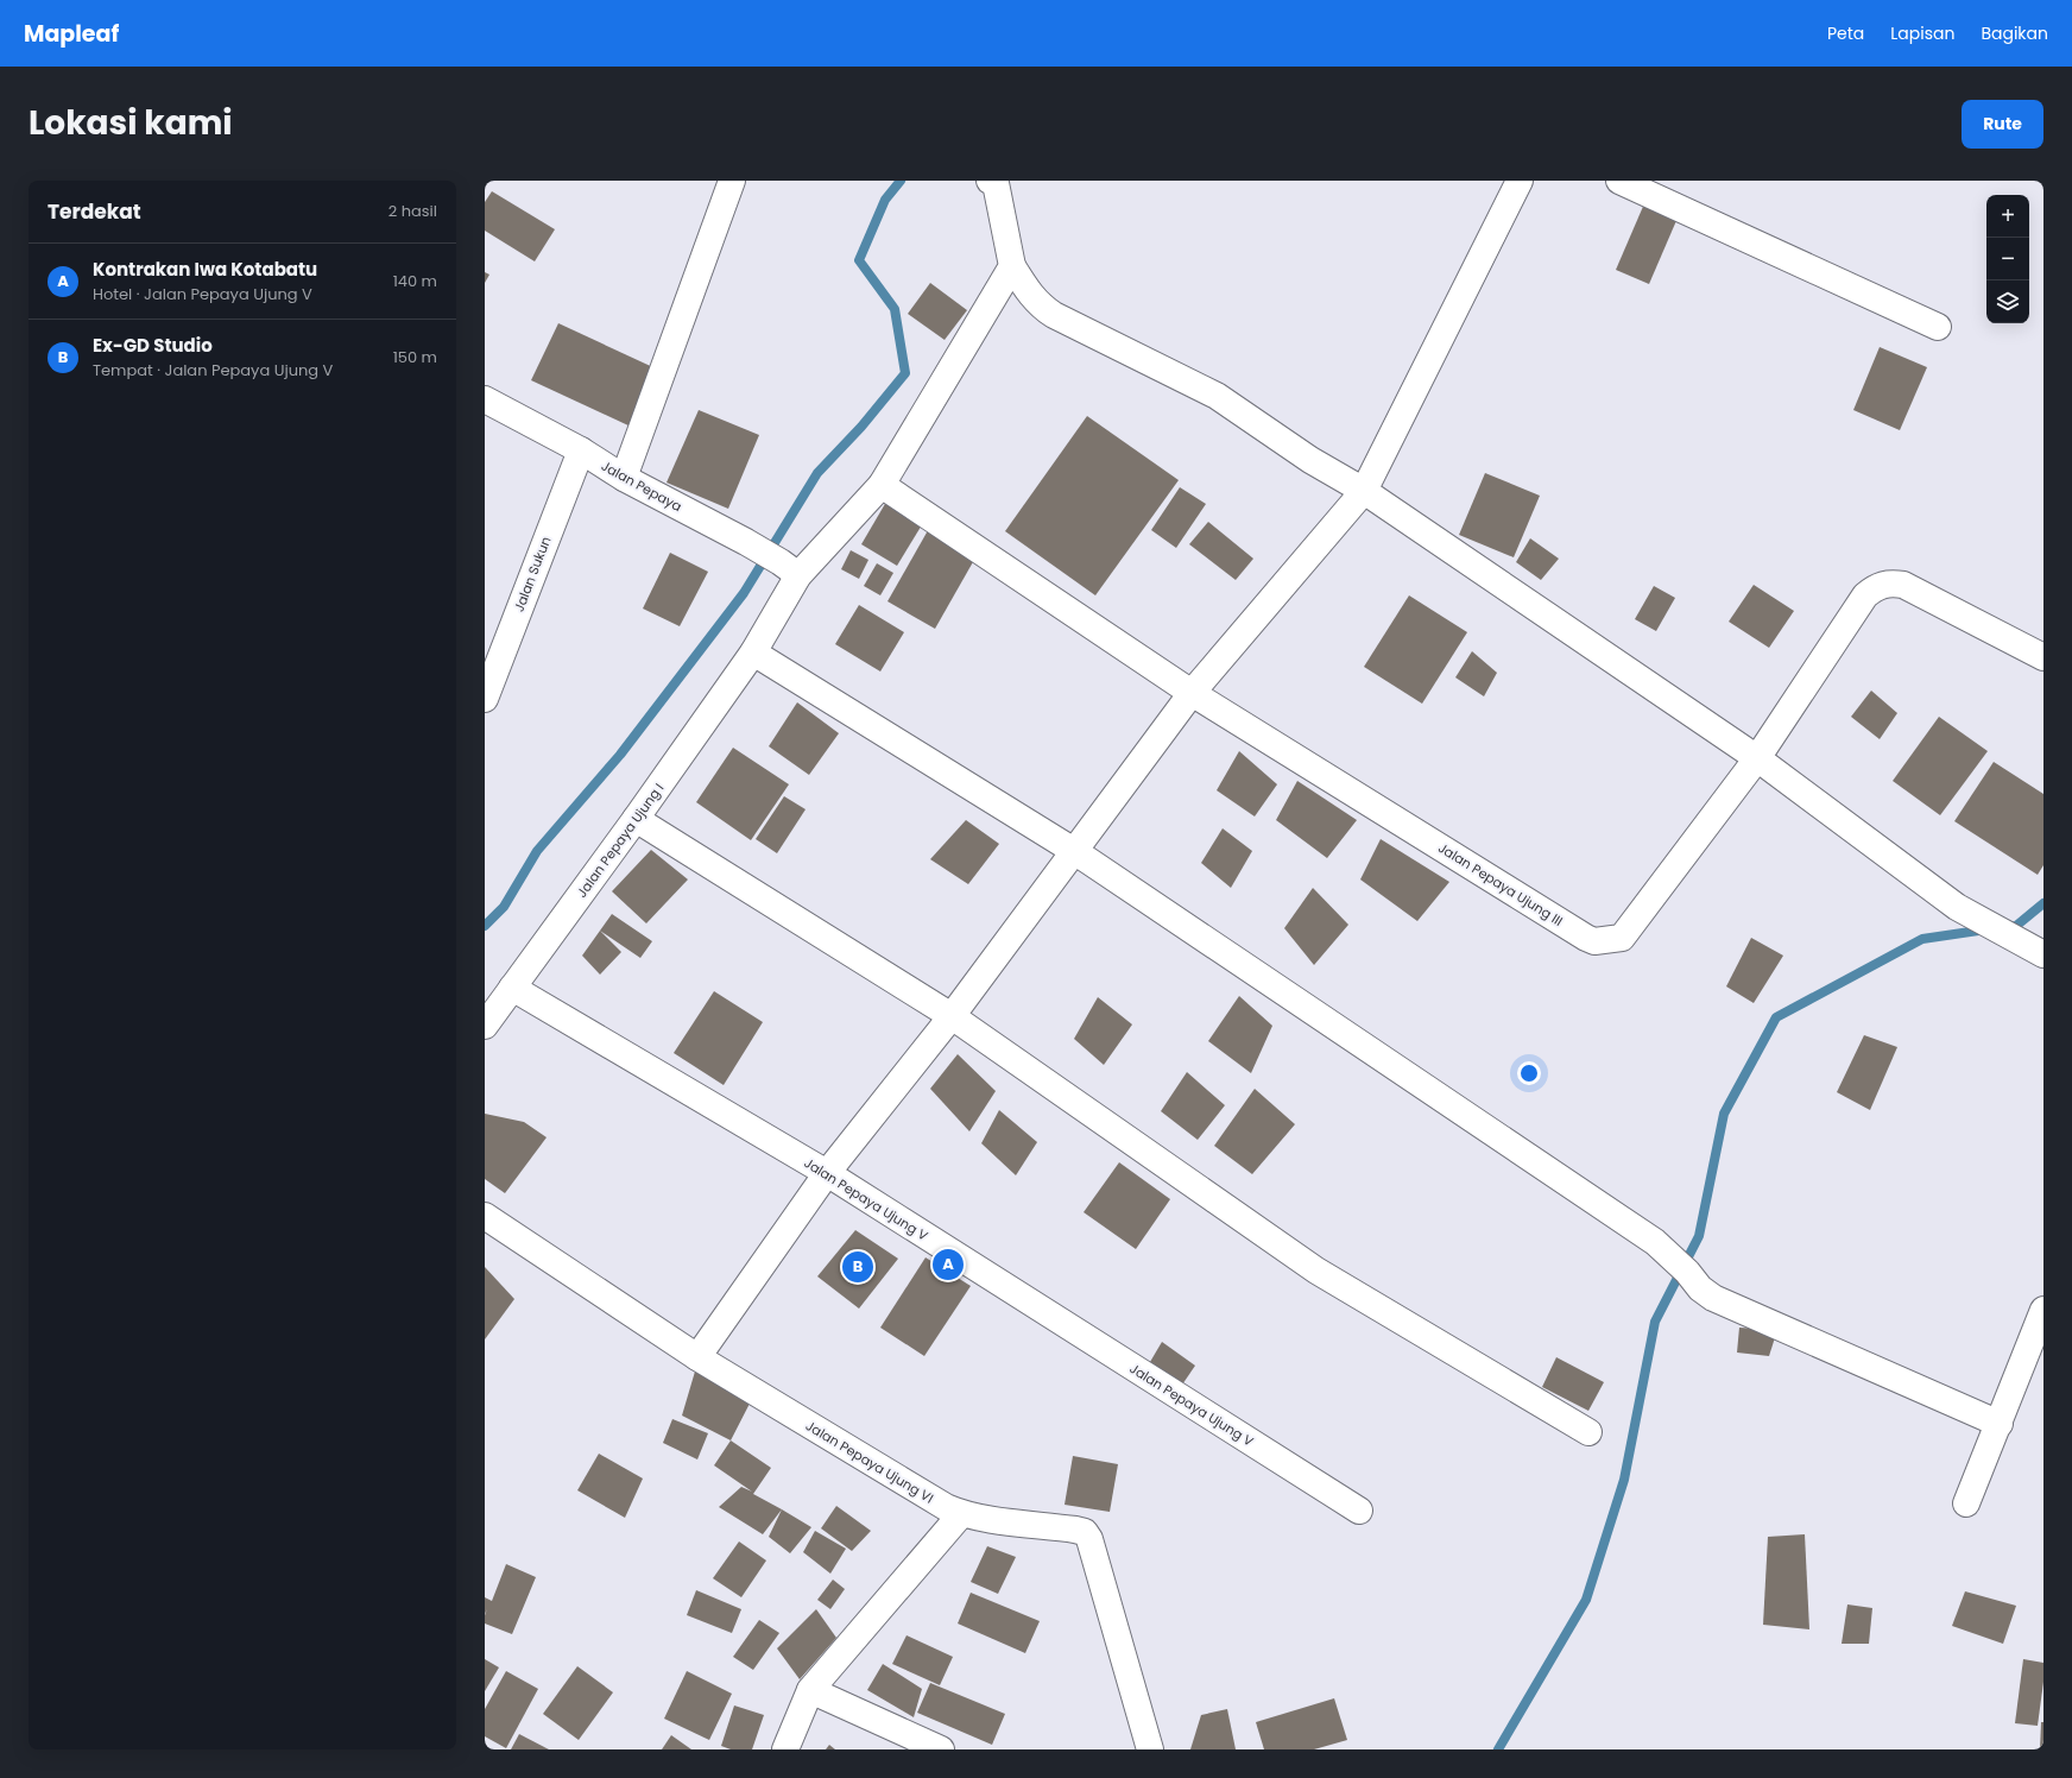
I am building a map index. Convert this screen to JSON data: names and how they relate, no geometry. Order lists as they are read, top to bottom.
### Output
{
  "streets": {
    "street": [
      "Jalan Pepaya",
      "Jalan Sukun",
      "Jalan Pepaya Ujung I",
      "Jalan Pepaya Ujung III",
      "Jalan Pepaya Ujung V",
      "Jalan Pepaya Ujung VI"
    ]
  },
  "crossings": [
    ["Jalan Pepaya", "Jalan Sukun"],
    ["Jalan Pepaya", "Jalan Pepaya Ujung I"],
    ["Jalan Pepaya Ujung I", "Jalan Pepaya Ujung III"],
    ["Jalan Pepaya Ujung I", "Jalan Pepaya Ujung V"]
  ],
  "page": {
    "header": "Mapleaf",
    "nav": ["Peta", "Lapisan", "Bagikan"],
    "title": "Lokasi kami",
    "buttons": "Rute",
    "heading": ["Terdekat", "2 hasil"],
    "map_buttons": ["+", "−"],
    "list": [
      {
        "mark": "A",
        "name": "Kontrakan Iwa Kotabatu",
        "note": "Hotel · Jalan Pepaya Ujung V",
        "value": "140 m"
      },
      {
        "mark": "B",
        "name": "Ex-GD Studio",
        "note": "Tempat · Jalan Pepaya Ujung V",
        "value": "150 m"
      }
    ],
    "pins": ["A", "B"]
  }
}
